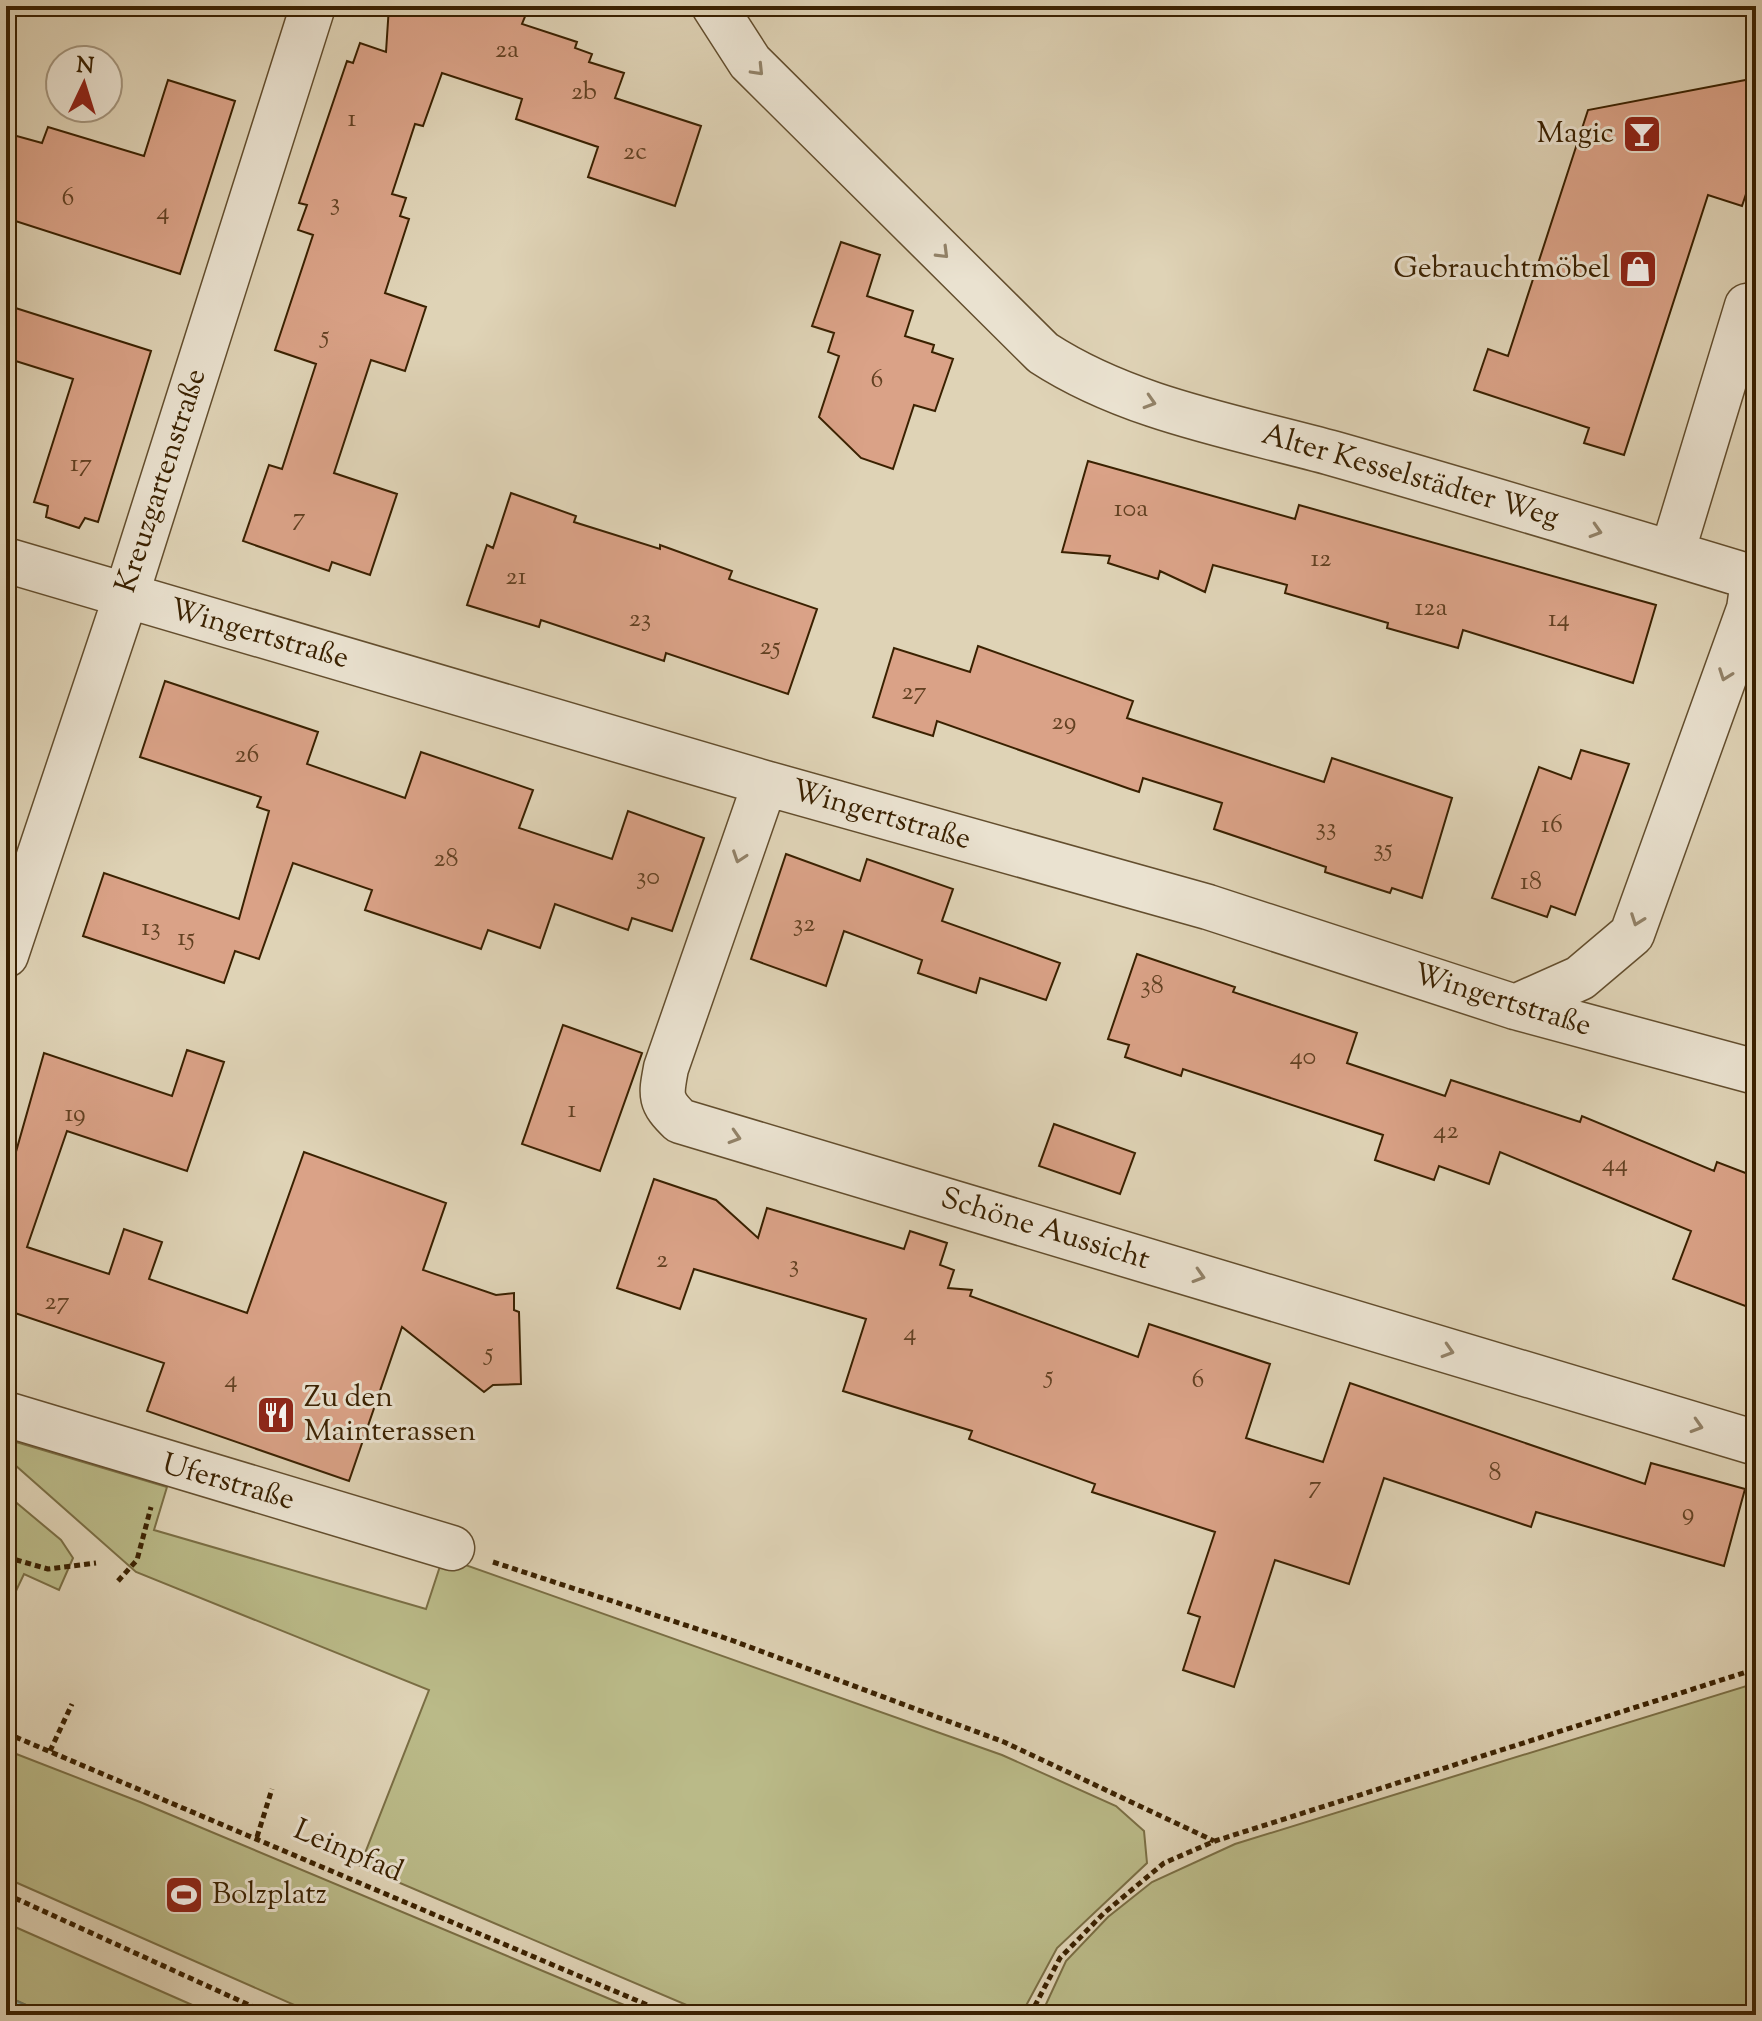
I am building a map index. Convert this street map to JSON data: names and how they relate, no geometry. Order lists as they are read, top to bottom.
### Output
{
  "streets": {
    "street": [
      "Alter Kesselstädter Weg",
      "Kreuzgartenstraße",
      "Wingertstraße",
      "Schöne Aussicht",
      "Uferstraße"
    ],
    "path": ["Leinpfad"]
  },
  "crossings": [
    ["Alter Kesselstädter Weg", "Wingertstraße"],
    ["Kreuzgartenstraße", "Wingertstraße"],
    ["Wingertstraße", "Schöne Aussicht"]
  ],
  "one_way": ["Schöne Aussicht"],
  "places": {
    "bar": ["Magic"],
    "shop": ["Gebrauchtmöbel"],
    "restaurant": ["Zu den Mainterassen"],
    "sports": ["Bolzplatz"]
  },
  "house_numbers": [
    "2a",
    "2b",
    "1",
    "2c",
    "6",
    "3",
    "4",
    "5",
    "6",
    "17",
    "10a",
    "7",
    "12",
    "21",
    "12a",
    "23",
    "14",
    "25",
    "27",
    "29",
    "26",
    "16",
    "33",
    "35",
    "28",
    "30",
    "18",
    "32",
    "13",
    "15",
    "38",
    "40",
    "1",
    "19",
    "42",
    "44",
    "2",
    "3",
    "27",
    "4",
    "5",
    "5",
    "4",
    "6",
    "8",
    "7",
    "9"
  ],
  "north": "top"
}
